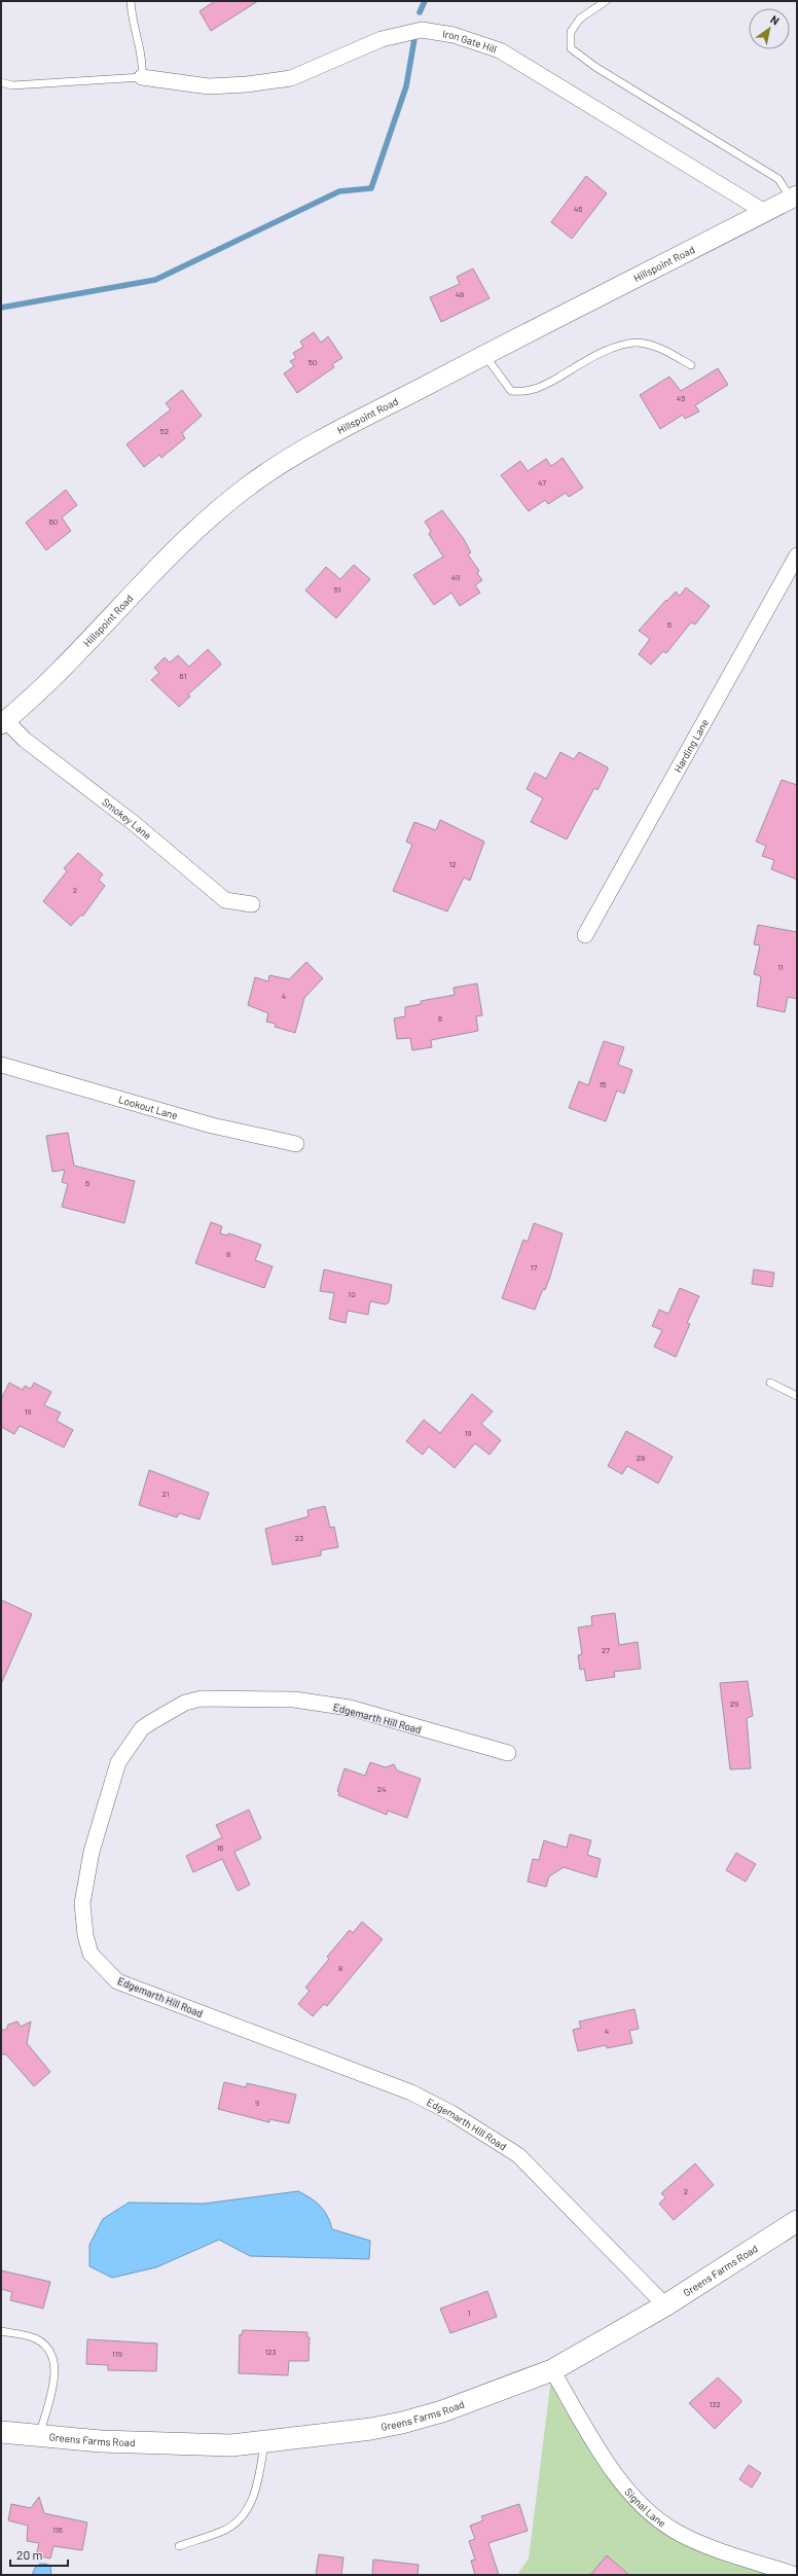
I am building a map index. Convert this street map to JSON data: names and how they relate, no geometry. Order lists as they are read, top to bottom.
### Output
{
  "streets": {
    "main road": ["Greens Farms Road"],
    "street": [
      "Iron Gate Hill",
      "Hillspoint Road",
      "Harding Lane",
      "Smokey Lane",
      "Lookout Lane",
      "Edgemarth Hill Road",
      "Signal Lane"
    ]
  },
  "crossings": [
    ["Iron Gate Hill", "Hillspoint Road"],
    ["Hillspoint Road", "Smokey Lane"],
    ["Edgemarth Hill Road", "Greens Farms Road"],
    ["Greens Farms Road", "Signal Lane"]
  ],
  "house_numbers": [
    "46",
    "48",
    "50",
    "45",
    "52",
    "47",
    "60",
    "49",
    "51",
    "6",
    "61",
    "12",
    "2",
    "11",
    "4",
    "6",
    "15",
    "6",
    "8",
    "17",
    "10",
    "19",
    "19",
    "28",
    "21",
    "23",
    "27",
    "29",
    "24",
    "16",
    "8",
    "4",
    "9",
    "2",
    "1",
    "123",
    "119",
    "132",
    "116"
  ],
  "scale_bar": "20 m",
  "north": "top right"
}
